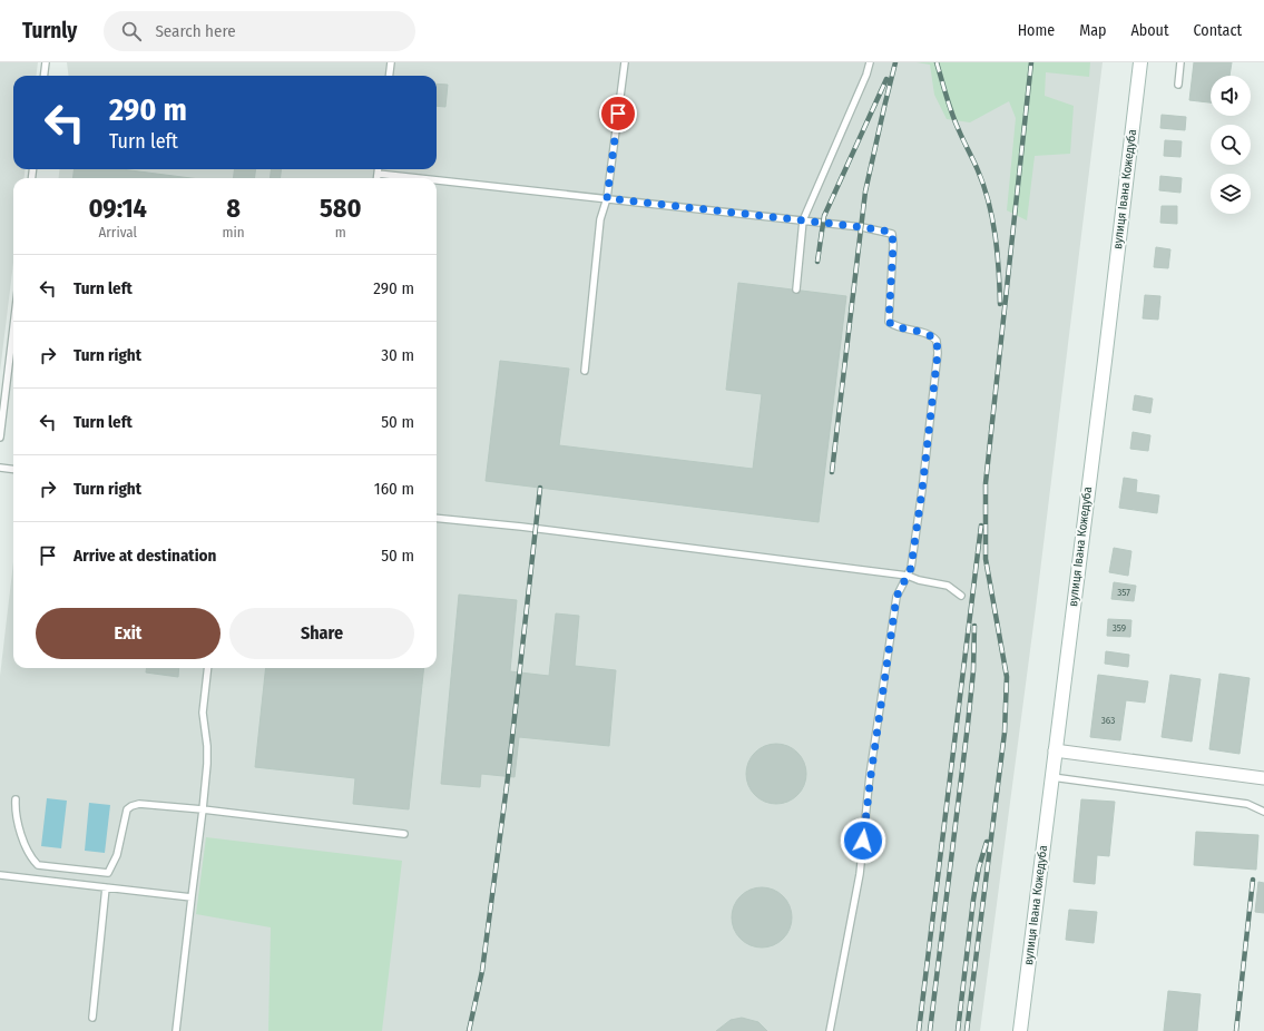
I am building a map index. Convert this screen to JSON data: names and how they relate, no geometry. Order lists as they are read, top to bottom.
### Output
{
  "streets": {
    "street": ["вулиця Івана Кожедуба"]
  },
  "house_numbers": ["357", "359", "363"],
  "page": {
    "header": "Turnly",
    "search": "Search here",
    "nav": [
      "Home",
      "Map",
      "About",
      "Contact"
    ],
    "turn": ["290 m", "Turn left"],
    "eta": [
      "09:14",
      "Arrival",
      "8",
      "min",
      "580",
      "m"
    ],
    "list": [
      {
        "name": "Turn left",
        "value": "290 m"
      },
      {
        "name": "Turn right",
        "value": "30 m"
      },
      {
        "name": "Turn left",
        "value": "50 m"
      },
      {
        "name": "Turn right",
        "value": "160 m"
      },
      {
        "name": "Arrive at destination",
        "value": "50 m"
      }
    ],
    "buttons": ["Exit", "Share"]
  }
}
